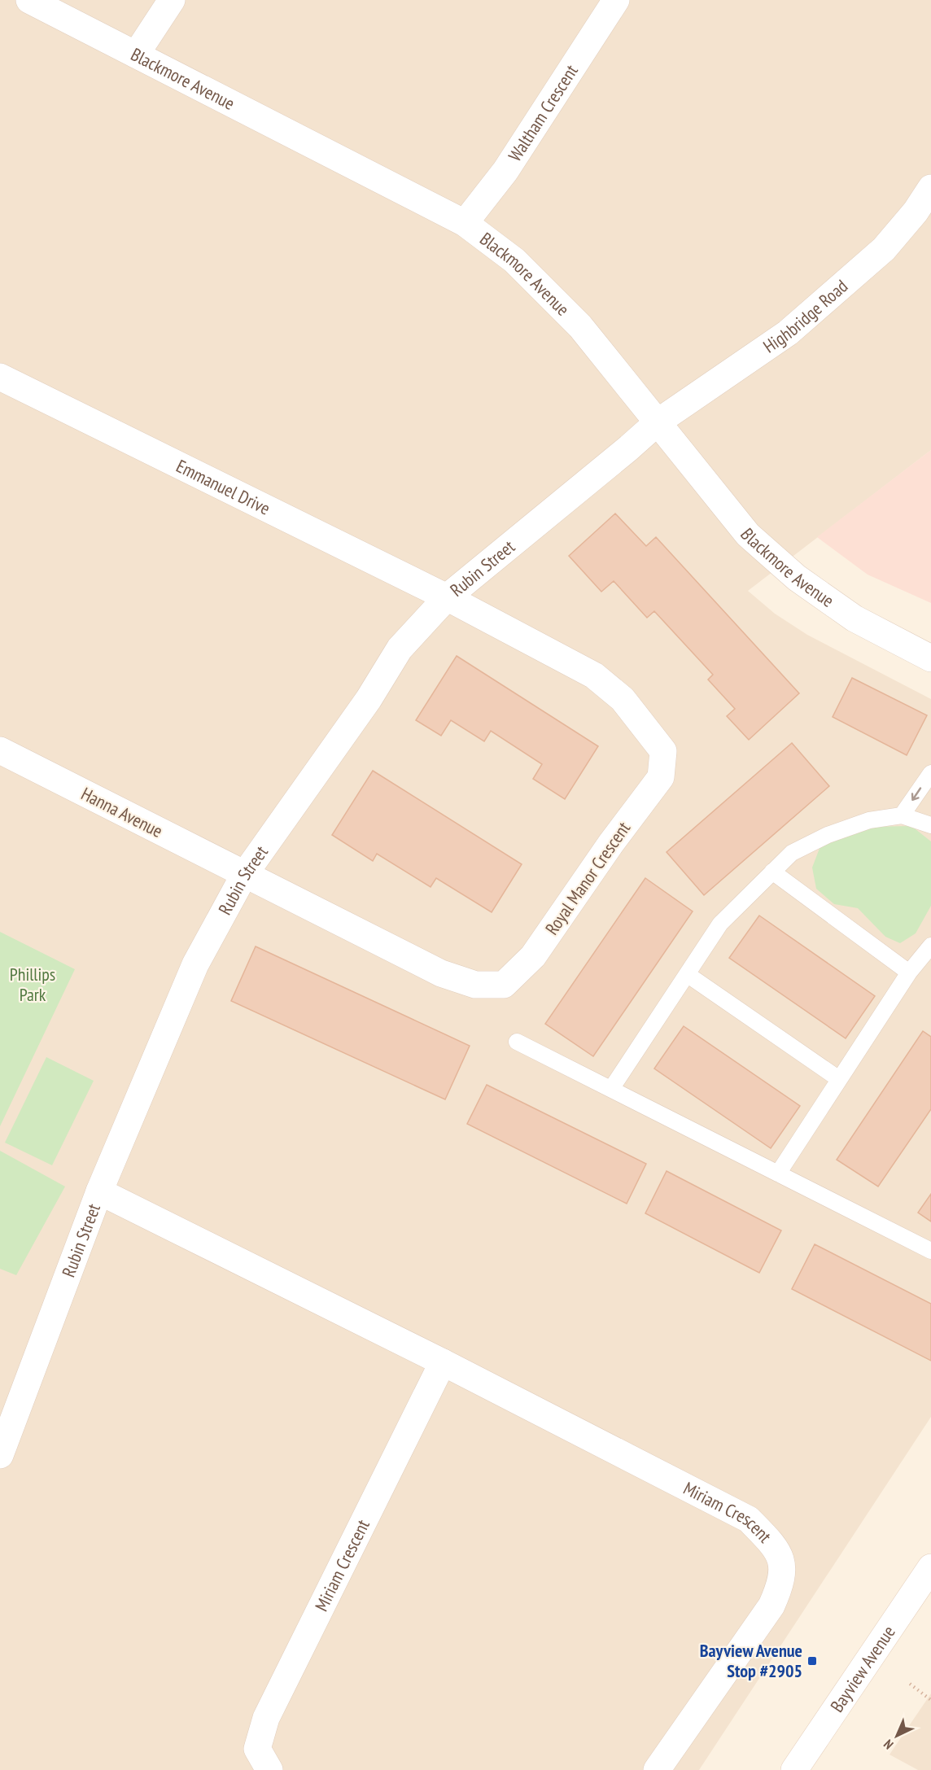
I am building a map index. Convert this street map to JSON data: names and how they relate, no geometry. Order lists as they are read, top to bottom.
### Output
{
  "streets": {
    "street": [
      "Blackmore Avenue",
      "Waltham Crescent",
      "Highbridge Road",
      "Emmanuel Drive",
      "Rubin Street",
      "Hanna Avenue",
      "Royal Manor Crescent",
      "Miriam Crescent",
      "Bayview Avenue"
    ]
  },
  "crossings": [
    ["Blackmore Avenue", "Waltham Crescent"],
    ["Blackmore Avenue", "Highbridge Road"],
    ["Blackmore Avenue", "Rubin Street"],
    ["Highbridge Road", "Rubin Street"],
    ["Emmanuel Drive", "Rubin Street"],
    ["Emmanuel Drive", "Royal Manor Crescent"],
    ["Rubin Street", "Hanna Avenue"],
    ["Rubin Street", "Royal Manor Crescent"],
    ["Rubin Street", "Miriam Crescent"],
    ["Hanna Avenue", "Royal Manor Crescent"]
  ],
  "parks": ["Phillips Park"],
  "places": {
    "transit": ["Bayview Avenue Stop #2905"]
  },
  "north": "bottom left"
}
